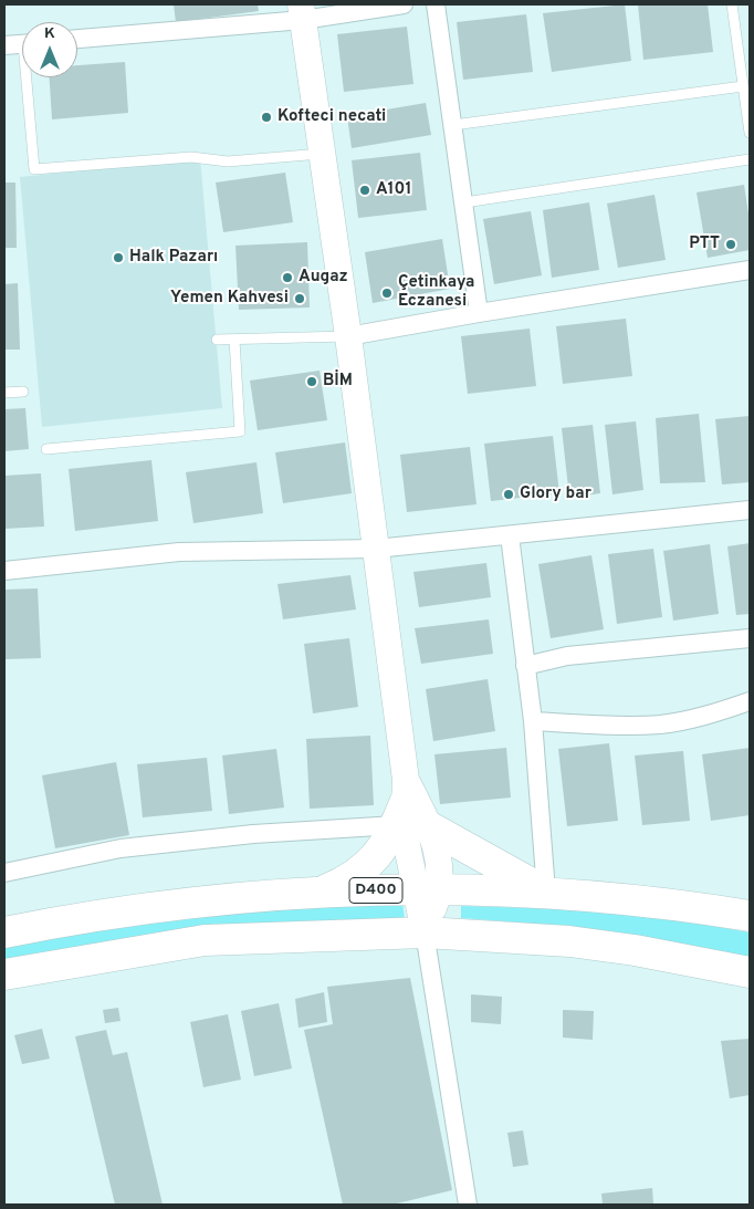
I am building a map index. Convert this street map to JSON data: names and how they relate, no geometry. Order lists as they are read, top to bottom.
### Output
{
  "streets": {
    "highway": ["D400"]
  },
  "places": [
    "Kofteci necati",
    "A101",
    "PTT",
    "Halk Pazarı",
    "Augaz",
    "Çetinkaya Eczanesi",
    "Yemen Kahvesi",
    "BİM",
    "Glory bar"
  ],
  "north": "top"
}
